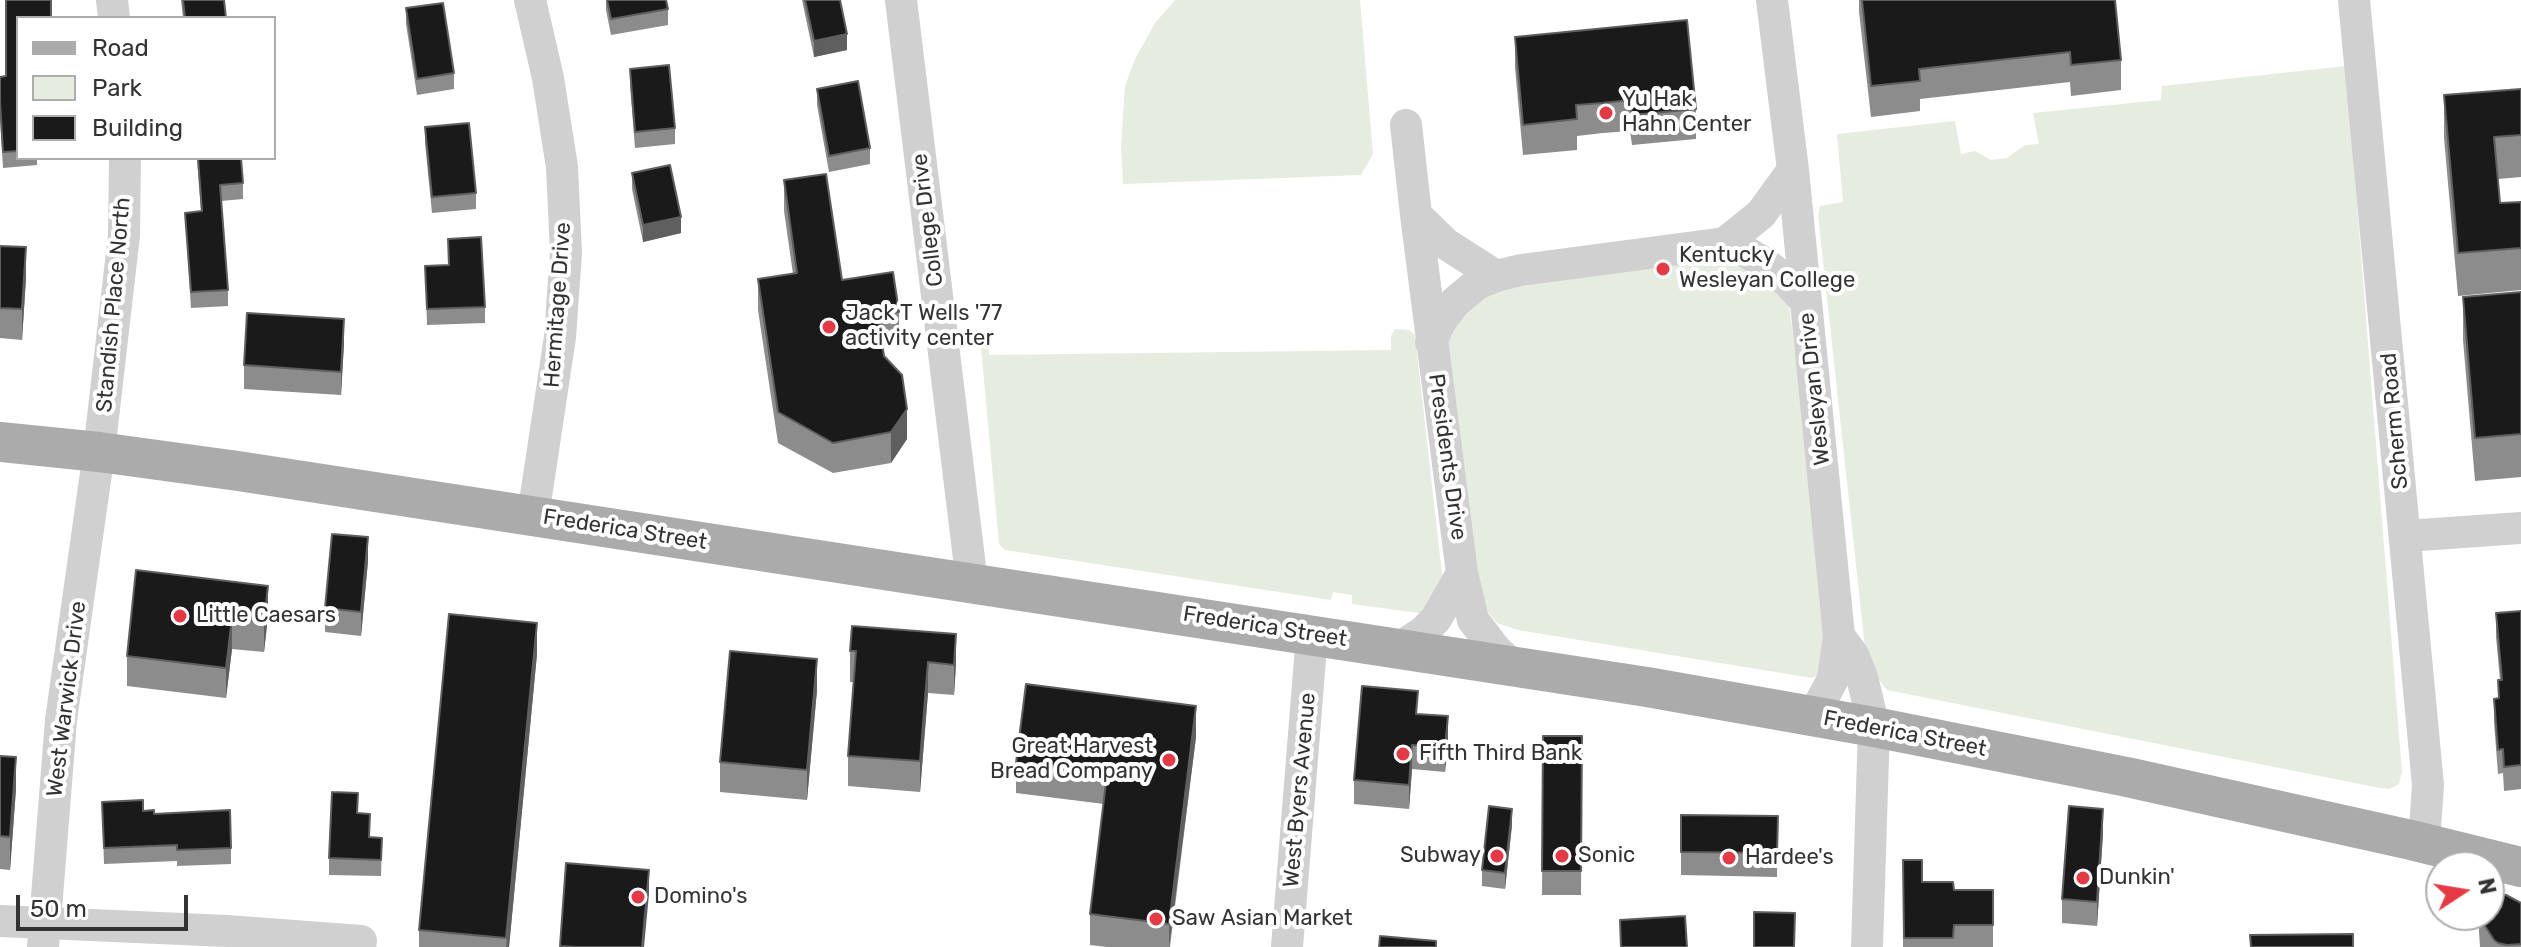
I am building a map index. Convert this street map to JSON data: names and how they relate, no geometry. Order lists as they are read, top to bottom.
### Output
{
  "streets": {
    "main road": ["Frederica Street"],
    "street": [
      "College Drive",
      "Standish Place North",
      "Hermitage Drive",
      "Wesleyan Drive",
      "Scherm Road",
      "Presidents Drive",
      "West Warwick Drive",
      "West Byers Avenue"
    ]
  },
  "crossings": [
    ["College Drive", "Frederica Street"],
    ["Standish Place North", "Frederica Street"],
    ["Standish Place North", "West Warwick Drive"],
    ["Hermitage Drive", "Frederica Street"],
    ["Wesleyan Drive", "Frederica Street"],
    ["Scherm Road", "Frederica Street"],
    ["Presidents Drive", "Frederica Street"],
    ["Frederica Street", "West Warwick Drive"],
    ["Frederica Street", "West Byers Avenue"]
  ],
  "places": [
    "Yu Hak Hahn Center",
    "Kentucky Wesleyan College",
    "Jack T Wells '77 activity center",
    "Little Caesars",
    "Fifth Third Bank",
    "Great Harvest Bread Company",
    "Subway",
    "Sonic",
    "Hardee's",
    "Dunkin'",
    "Domino's",
    "Saw Asian Market"
  ],
  "legend": ["Road", "Park", "Building"],
  "scale_bar": "50 m",
  "north": "right"
}
